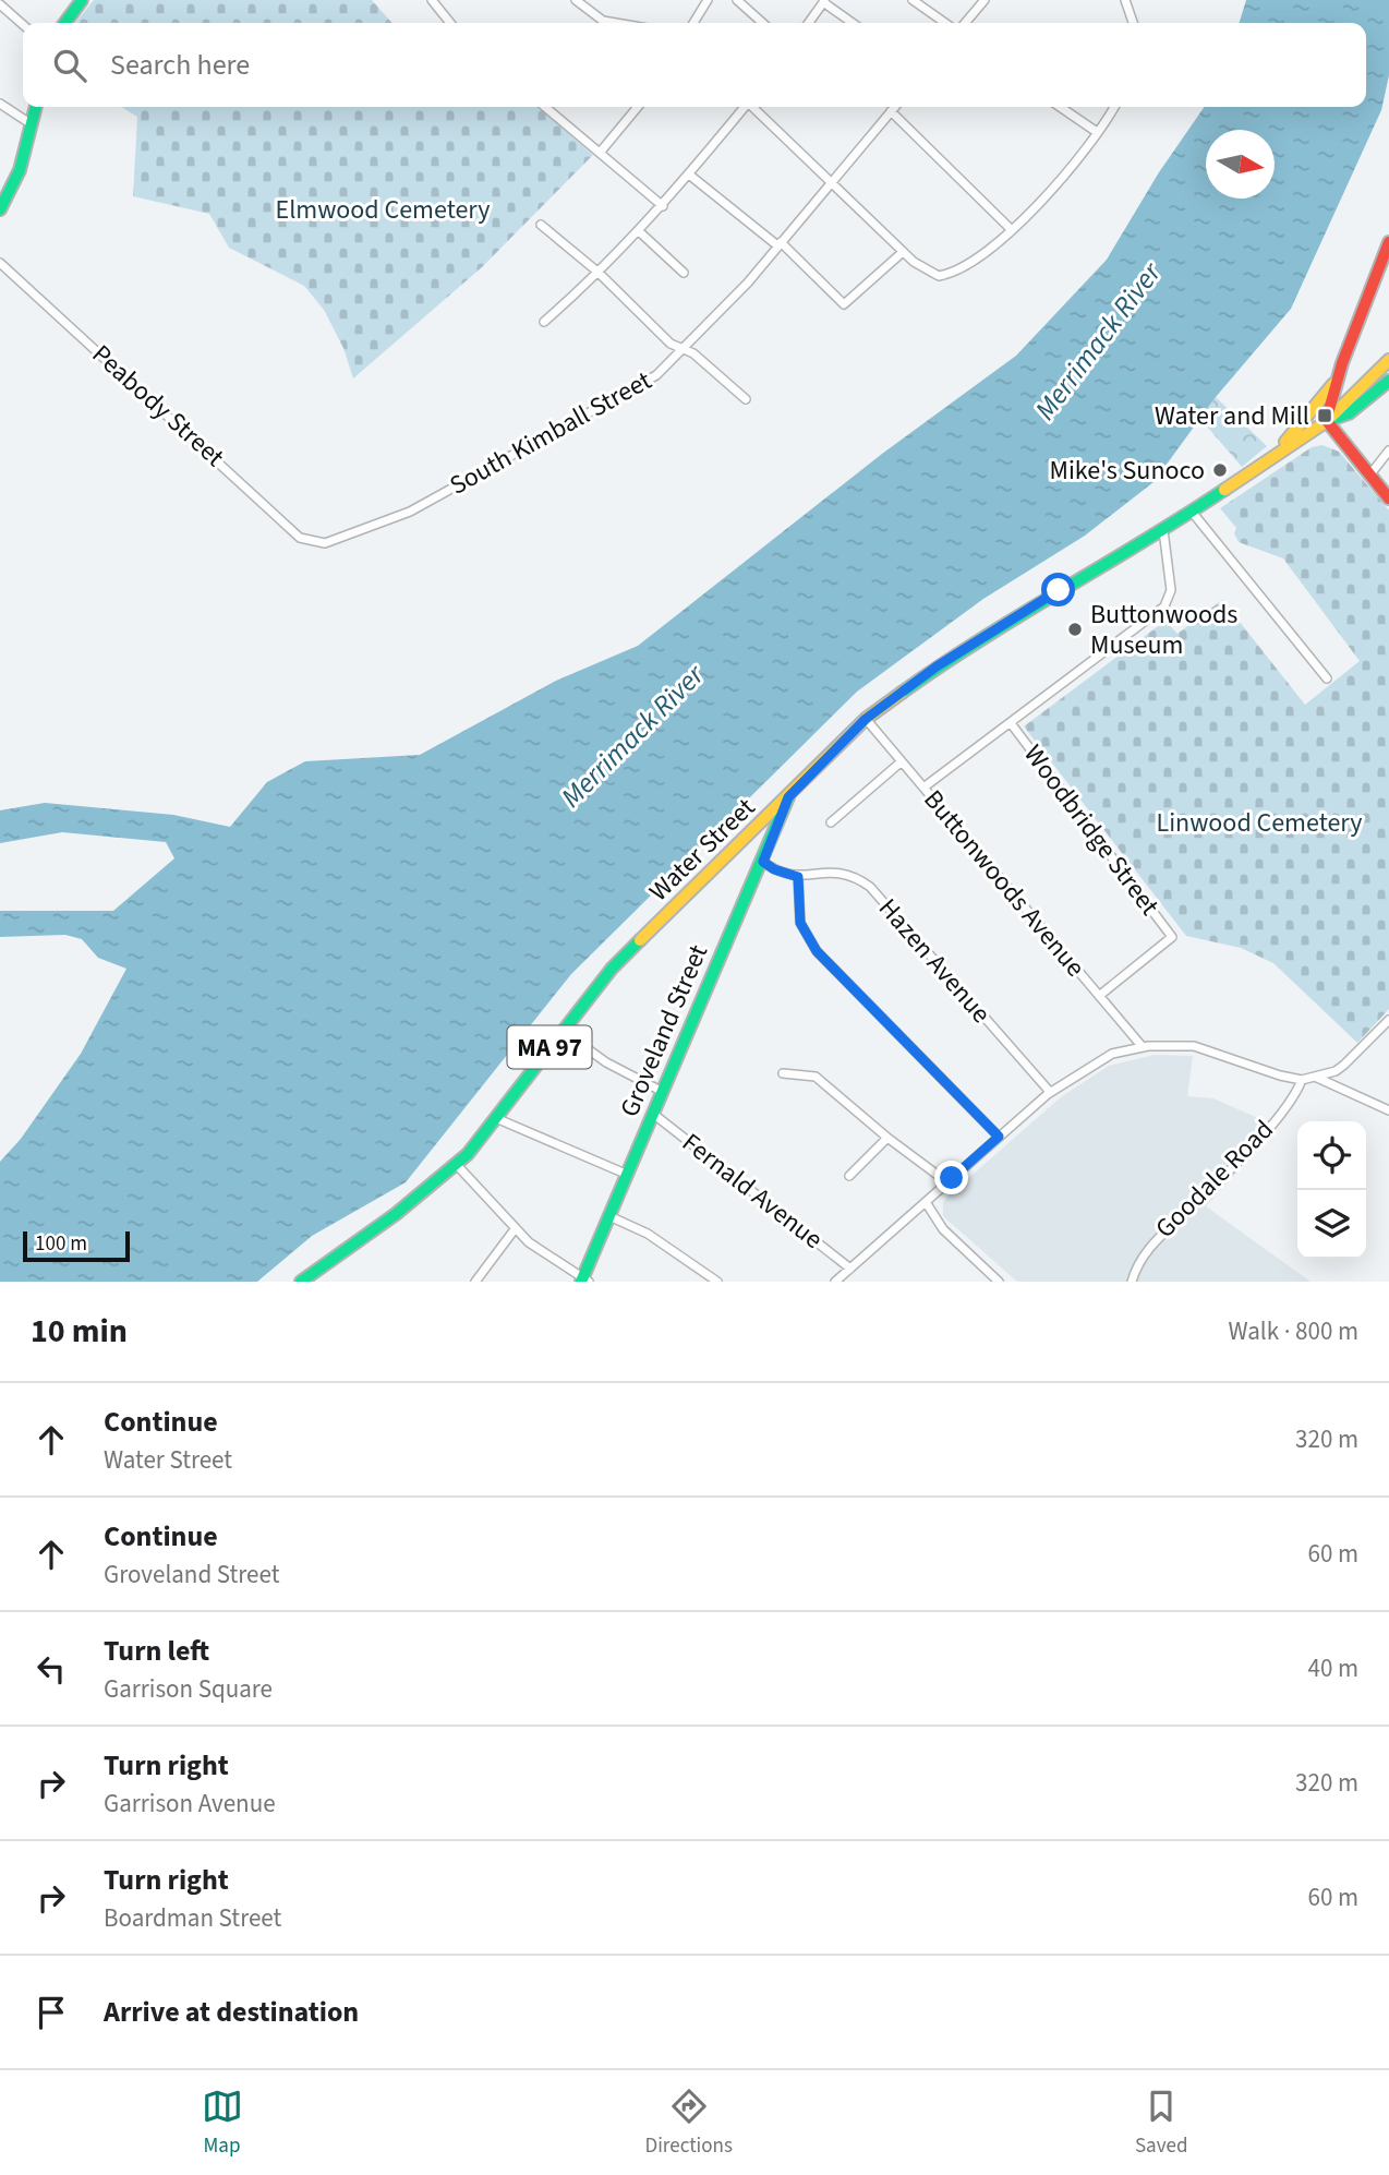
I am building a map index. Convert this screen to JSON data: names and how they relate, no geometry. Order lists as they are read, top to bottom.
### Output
{
  "streets": {
    "main road": ["Water Street", "Groveland Street", "MA 97"],
    "street": [
      "Peabody Street",
      "South Kimball Street",
      "Woodbridge Street",
      "Buttonwoods Avenue",
      "Hazen Avenue",
      "Goodale Road",
      "Fernald Avenue"
    ]
  },
  "crossings": [
    ["Peabody Street", "South Kimball Street"],
    ["Woodbridge Street", "Buttonwoods Avenue"],
    ["Water Street", "Buttonwoods Avenue"],
    ["Water Street", "Groveland Street"],
    ["Water Street", "MA 97"],
    ["Groveland Street", "Fernald Avenue"]
  ],
  "water": ["Merrimack River"],
  "parks": ["Elmwood Cemetery", "Linwood Cemetery"],
  "places": {
    "transit": ["Water and Mill"],
    "other": ["Mike's Sunoco", "Buttonwoods Museum"]
  },
  "scale_bar": "100 m",
  "north": "right",
  "page": {
    "search": "Search here",
    "scale": "100 m",
    "heading": ["10 min", "Walk · 800 m"],
    "list": [
      ["Continue", "Water Street", "320 m"],
      ["Continue", "Groveland Street", "60 m"],
      ["Turn left", "Garrison Square", "40 m"],
      ["Turn right", "Garrison Avenue", "320 m"],
      ["Turn right", "Boardman Street", "60 m"],
      "Arrive at destination"
    ],
    "nav": ["Map", "Directions", "Saved"]
  }
}
